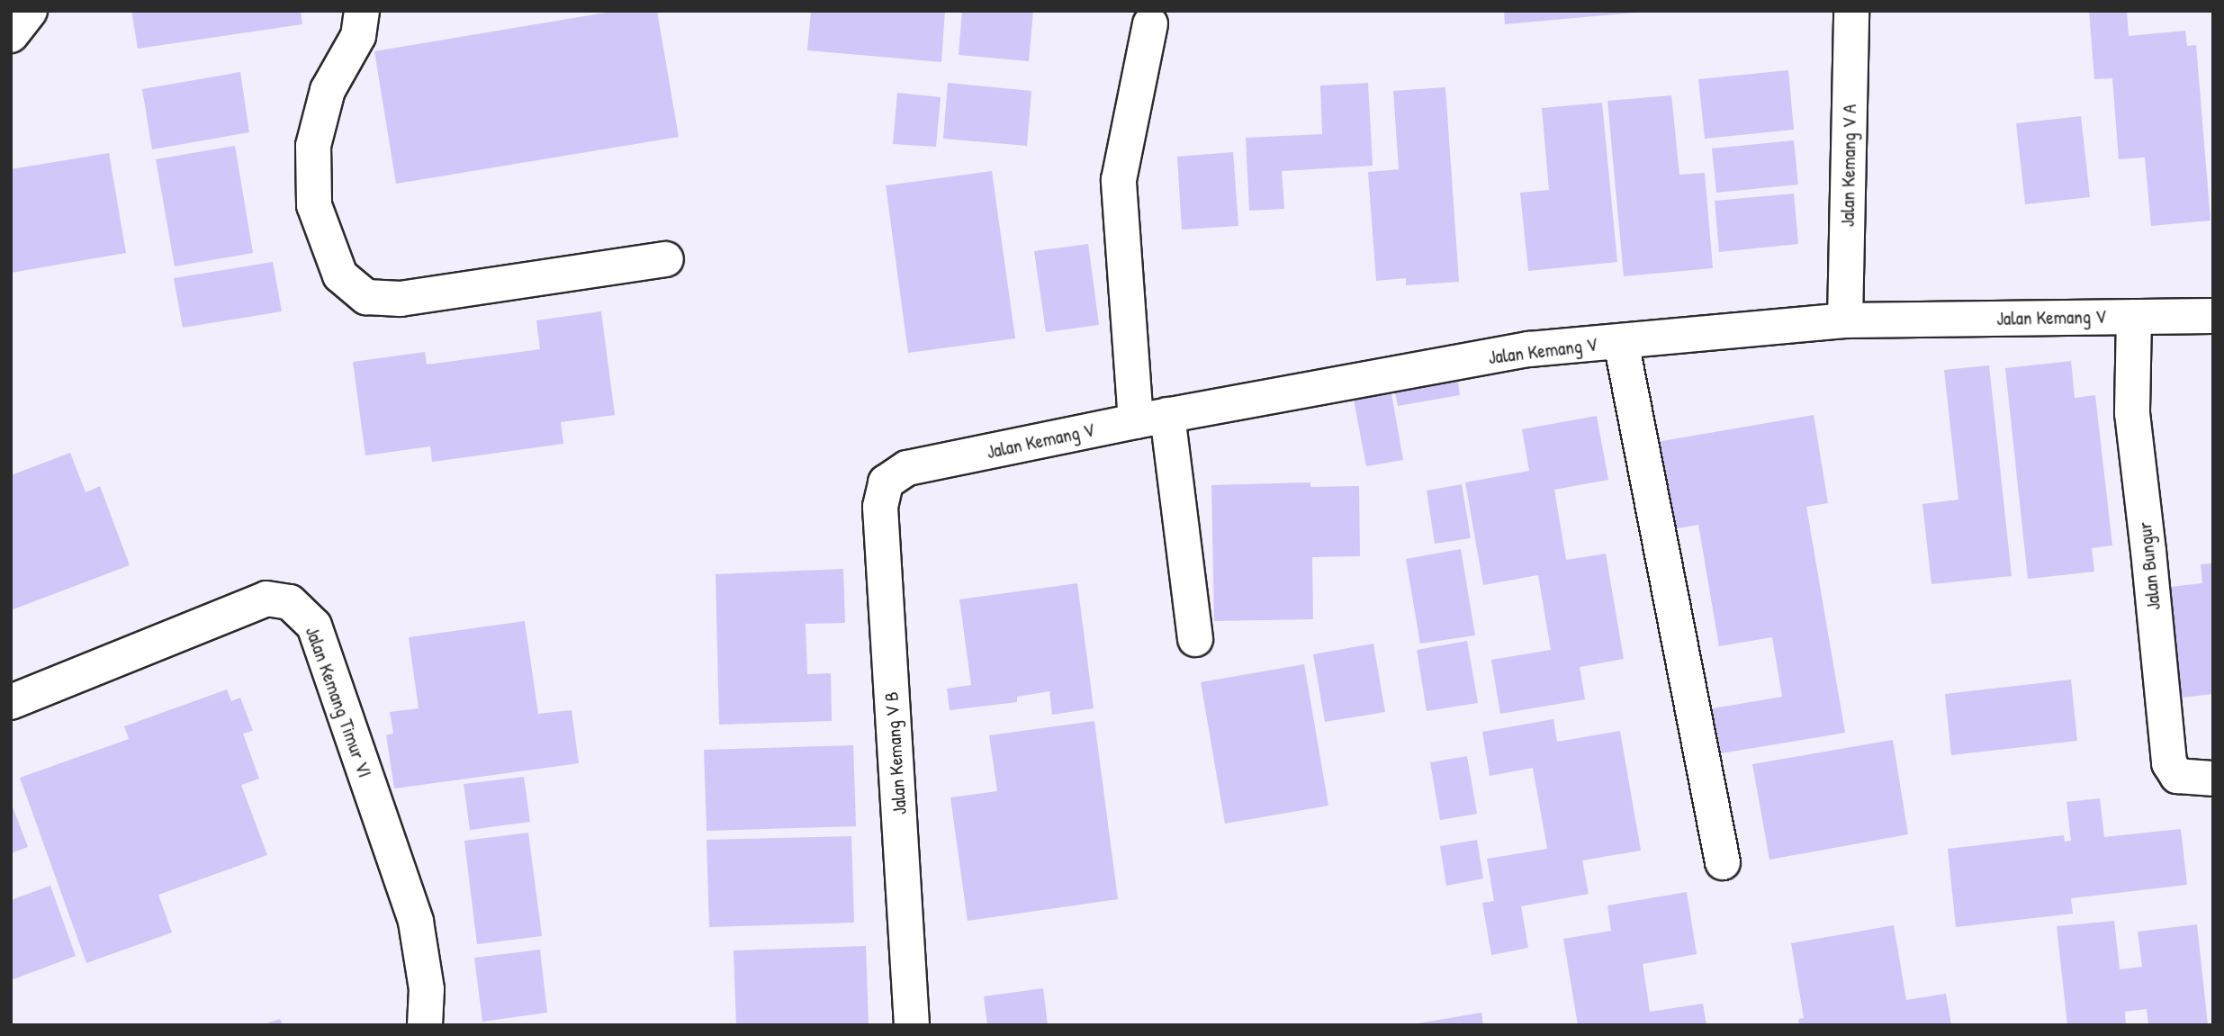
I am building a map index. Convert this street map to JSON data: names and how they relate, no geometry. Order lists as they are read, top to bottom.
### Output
{
  "streets": {
    "street": [
      "Jalan Kemang V A",
      "Jalan Kemang V",
      "Jalan Bungur",
      "Jalan Kemang Timur VI",
      "Jalan Kemang V B"
    ]
  },
  "crossings": [
    ["Jalan Kemang V A", "Jalan Kemang V"],
    ["Jalan Kemang V", "Jalan Bungur"],
    ["Jalan Kemang V", "Jalan Kemang V B"]
  ]
}
